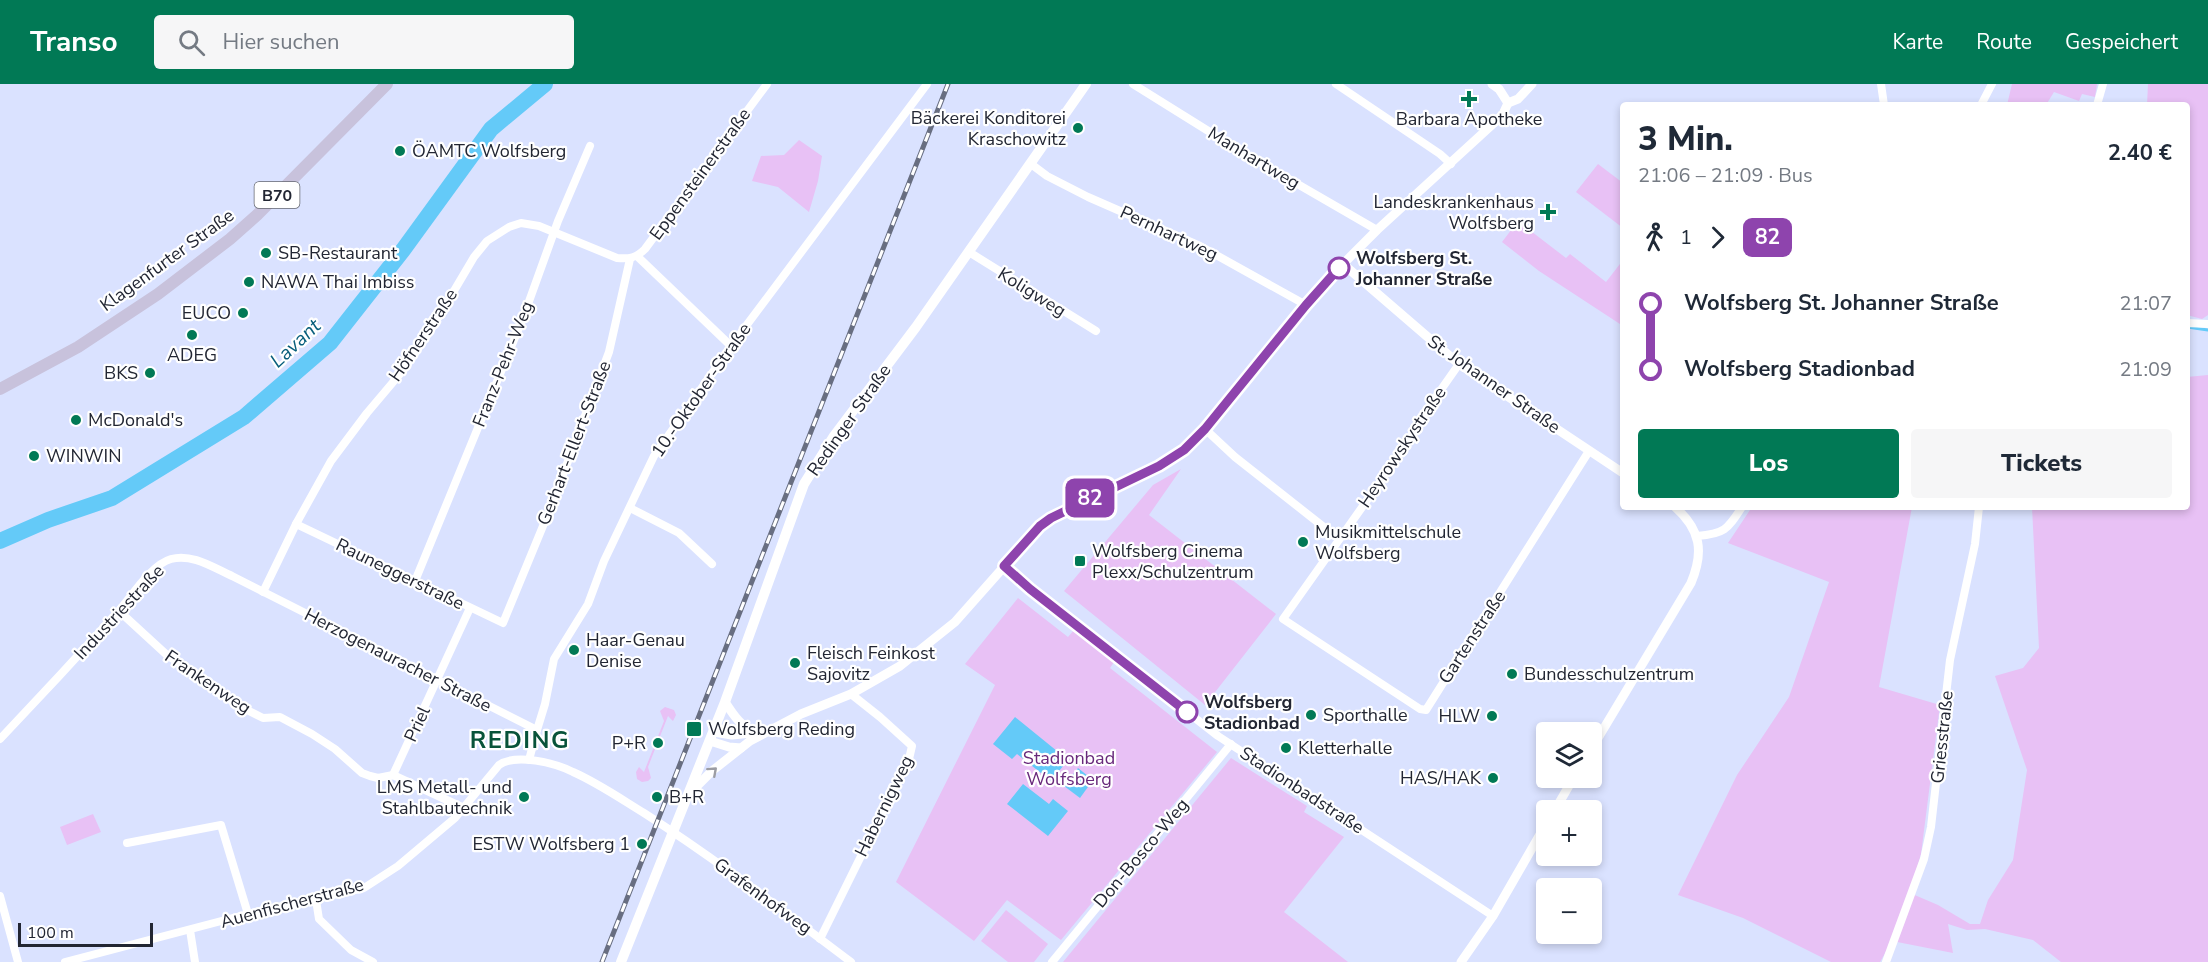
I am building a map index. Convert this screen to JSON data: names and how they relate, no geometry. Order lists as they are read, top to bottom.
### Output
{
  "streets": {
    "main road": ["B70", "Klagenfurter Straße", "Redinger Straße"],
    "street": [
      "Manhartweg",
      "Eppensteinerstraße",
      "Pernhartweg",
      "Koligweg",
      "Höfnerstraße",
      "Franz-Pehr-Weg",
      "St. Johanner Straße",
      "10.-Oktober-Straße",
      "Gerhart-Ellert-Straße",
      "Heyrowskystraße",
      "Rauneggerstraße",
      "Industriestraße",
      "Gartenstraße",
      "Herzogenauracher Straße",
      "Frankenweg",
      "Priel",
      "Griesstraße",
      "Stadionbadstraße",
      "Habernigweg",
      "Don-Bosco-Weg",
      "Grafenhofweg",
      "Auenfischerstraße"
    ]
  },
  "crossings": [
    ["Eppensteinerstraße", "Höfnerstraße"],
    ["Eppensteinerstraße", "Gerhart-Ellert-Straße"],
    ["Pernhartweg", "Redinger Straße"],
    ["Koligweg", "Redinger Straße"],
    ["Höfnerstraße", "Franz-Pehr-Weg"],
    ["Höfnerstraße", "Gerhart-Ellert-Straße"],
    ["Höfnerstraße", "Rauneggerstraße"],
    ["Höfnerstraße", "Industriestraße"],
    ["Höfnerstraße", "Herzogenauracher Straße"],
    ["Franz-Pehr-Weg", "Rauneggerstraße"],
    ["St. Johanner Straße", "Heyrowskystraße"],
    ["St. Johanner Straße", "Gartenstraße"],
    ["10.-Oktober-Straße", "Herzogenauracher Straße"],
    ["Redinger Straße", "Grafenhofweg"],
    ["Redinger Straße", "Auenfischerstraße"],
    ["Gerhart-Ellert-Straße", "Rauneggerstraße"],
    ["Heyrowskystraße", "Gartenstraße"],
    ["Rauneggerstraße", "Priel"],
    ["Industriestraße", "Herzogenauracher Straße"],
    ["Industriestraße", "Frankenweg"],
    ["Herzogenauracher Straße", "Priel"],
    ["Frankenweg", "Priel"],
    ["Frankenweg", "Auenfischerstraße"],
    ["Stadionbadstraße", "Don-Bosco-Weg"],
    ["Habernigweg", "Grafenhofweg"],
    ["Grafenhofweg", "Auenfischerstraße"]
  ],
  "districts": ["REDING"],
  "water": ["Lavant"],
  "parks": ["Stadionbad Wolfsberg"],
  "places": {
    "health": ["Barbara Apotheke", "Landeskrankenhaus Wolfsberg"],
    "other": [
      "Bäckerei Konditorei Kraschowitz",
      "ÖAMTC Wolfsberg",
      "SB-Restaurant",
      "Wolfsberg St. Johanner Straße",
      "NAWA Thai Imbiss",
      "EUCO",
      "ADEG",
      "BKS",
      "McDonald's",
      "WINWIN",
      "Musikmittelschule Wolfsberg",
      "Haar-Genau Denise",
      "Fleisch Feinkost Sajovitz",
      "Bundesschulzentrum",
      "Wolfsberg Stadionbad",
      "Sporthalle",
      "HLW",
      "P+R",
      "Kletterhalle",
      "HAS/HAK",
      "LMS Metall- und Stahlbautechnik",
      "B+R",
      "ESTW Wolfsberg 1"
    ],
    "transit": ["Wolfsberg Cinema Plexx/Schulzentrum", "Wolfsberg Reding"]
  },
  "lines": ["bus line 82"],
  "scale_bar": "100 m",
  "page": {
    "header": "Transo",
    "search": "Hier suchen",
    "nav": ["Karte", "Route", "Gespeichert"],
    "on_map": "82",
    "heading": ["3 Min.", "21:06 – 21:09 · Bus", "2.40 €"],
    "legs": ["1", "82"],
    "list": [
      {
        "name": "Wolfsberg St. Johanner Straße",
        "value": "21:07"
      },
      {
        "name": "Wolfsberg Stadionbad",
        "value": "21:09"
      }
    ],
    "buttons": ["Los", "Tickets"],
    "map_buttons": ["+", "−"],
    "scale": "100 m"
  }
}
